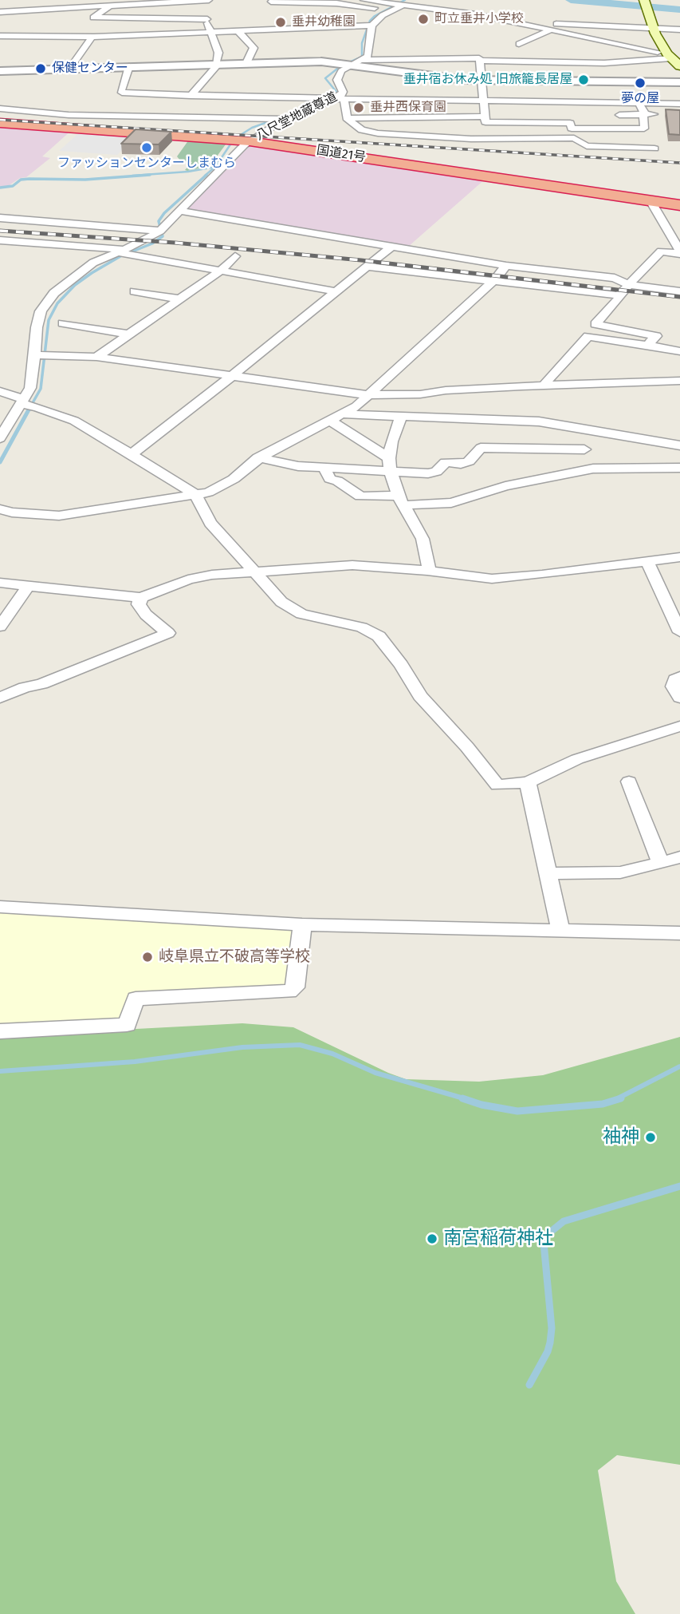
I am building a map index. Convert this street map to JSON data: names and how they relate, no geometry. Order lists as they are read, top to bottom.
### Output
{
  "streets": {
    "highway": ["国道21号"],
    "street": ["八尺堂地蔵尊道"]
  },
  "crossings": [
    ["八尺堂地蔵尊道", "国道21号"]
  ],
  "places": [
    "町立垂井小学校",
    "垂井幼稚園",
    "保健センター",
    "垂井宿お休み処 旧旅籠長居屋",
    "夢の屋",
    "垂井西保育園",
    "ファッションセンターしまむら",
    "岐阜県立不破高等学校",
    "袖神",
    "南宮稲荷神社"
  ]
}
